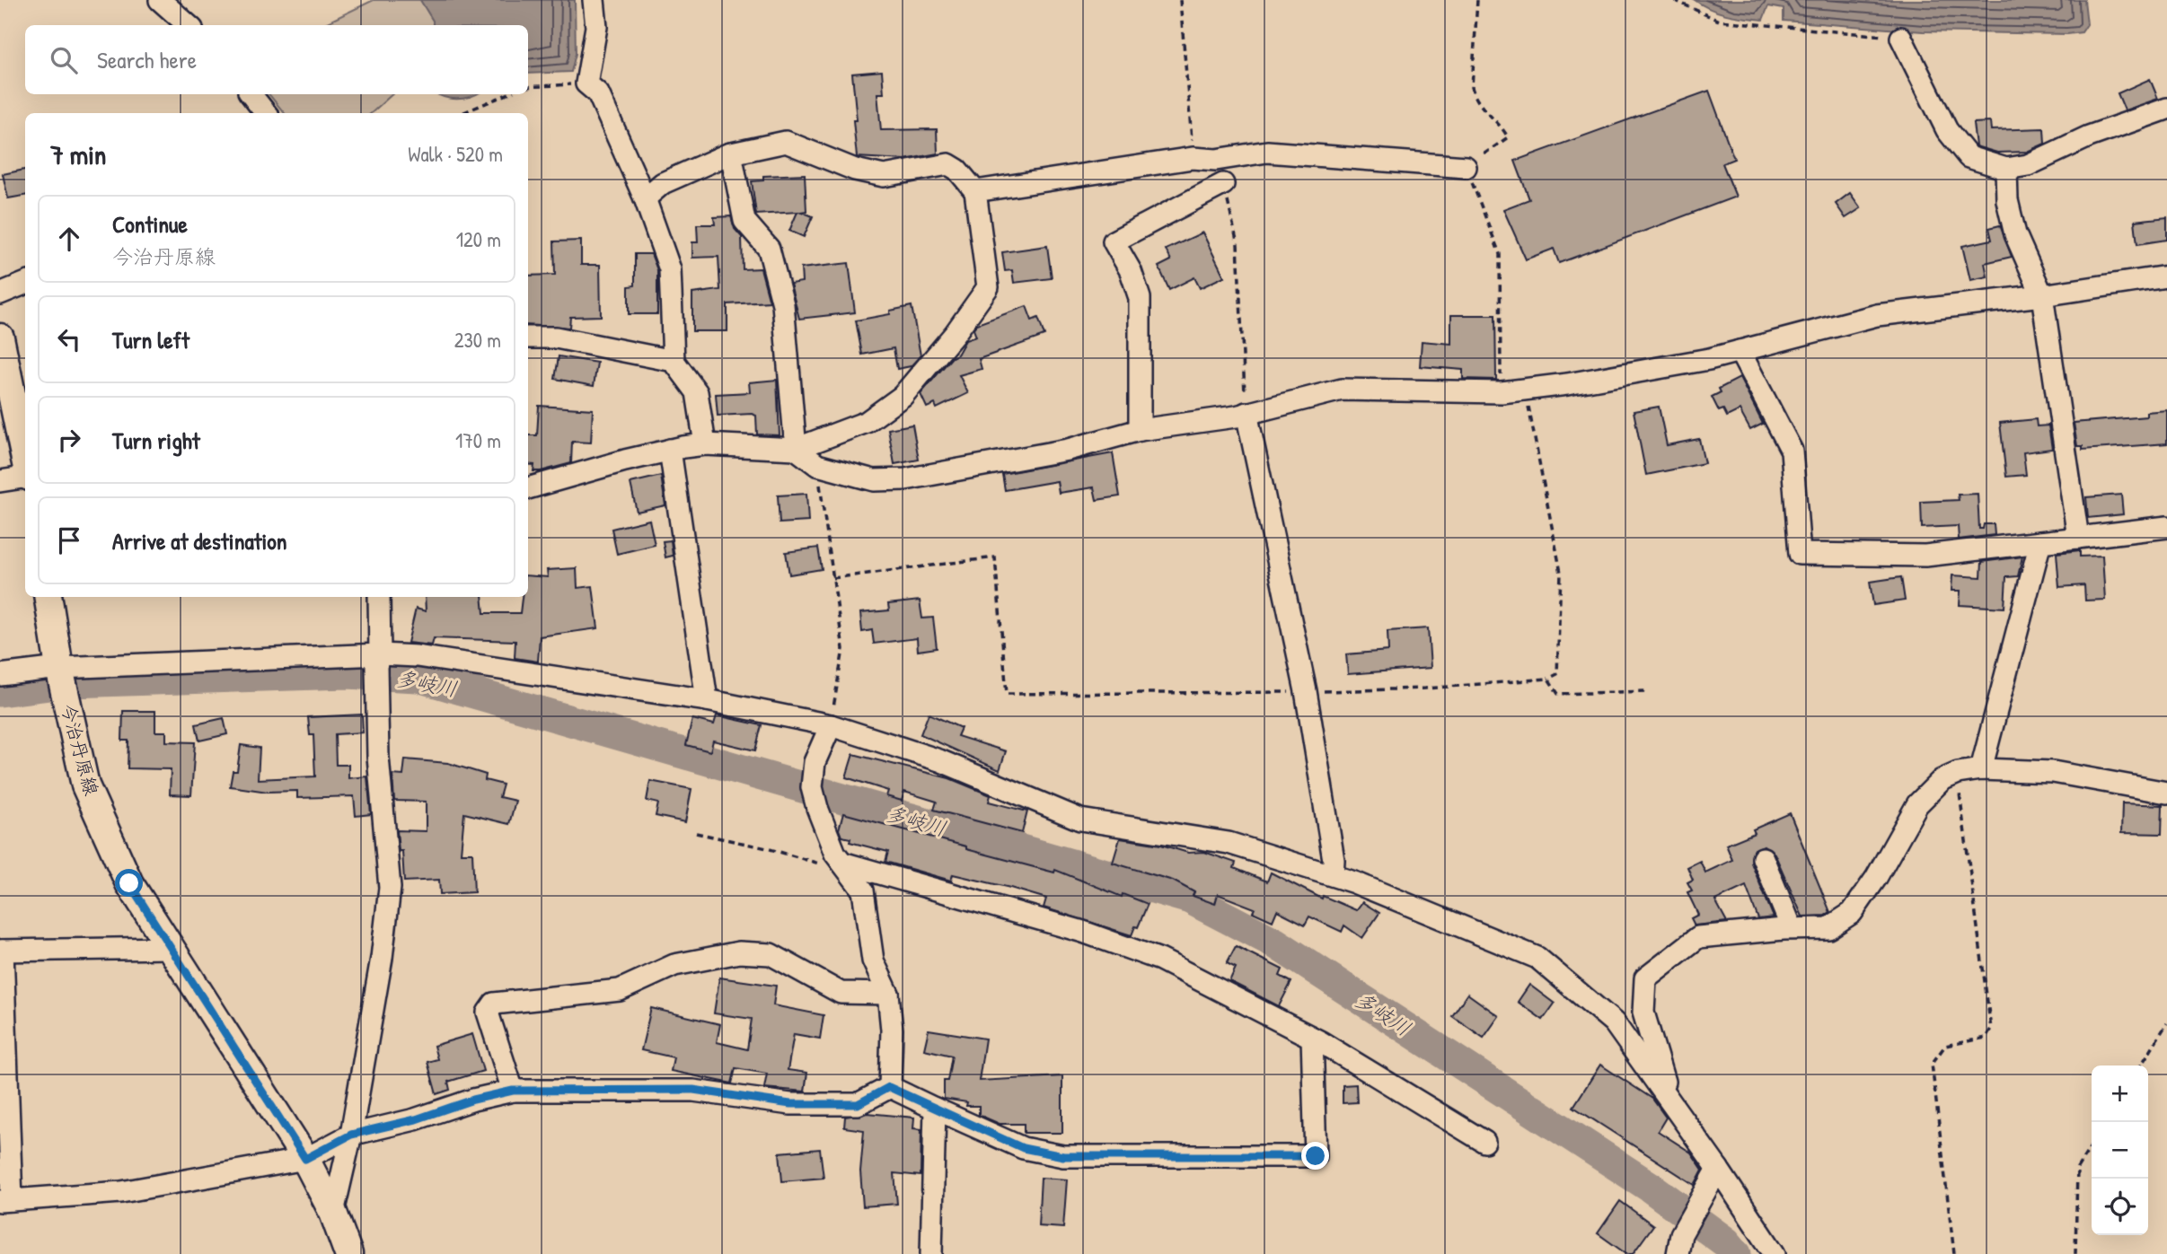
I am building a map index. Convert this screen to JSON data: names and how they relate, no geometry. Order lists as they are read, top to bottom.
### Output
{
  "streets": {
    "main road": ["今治丹原線"]
  },
  "water": ["多岐川"],
  "page": {
    "search": "Search here",
    "heading": ["7 min", "Walk · 520 m"],
    "list": [
      ["Continue", "今治丹原線", "120 m"],
      ["Turn left", "230 m"],
      ["Turn right", "170 m"],
      "Arrive at destination"
    ],
    "map_buttons": ["+", "−"]
  }
}
